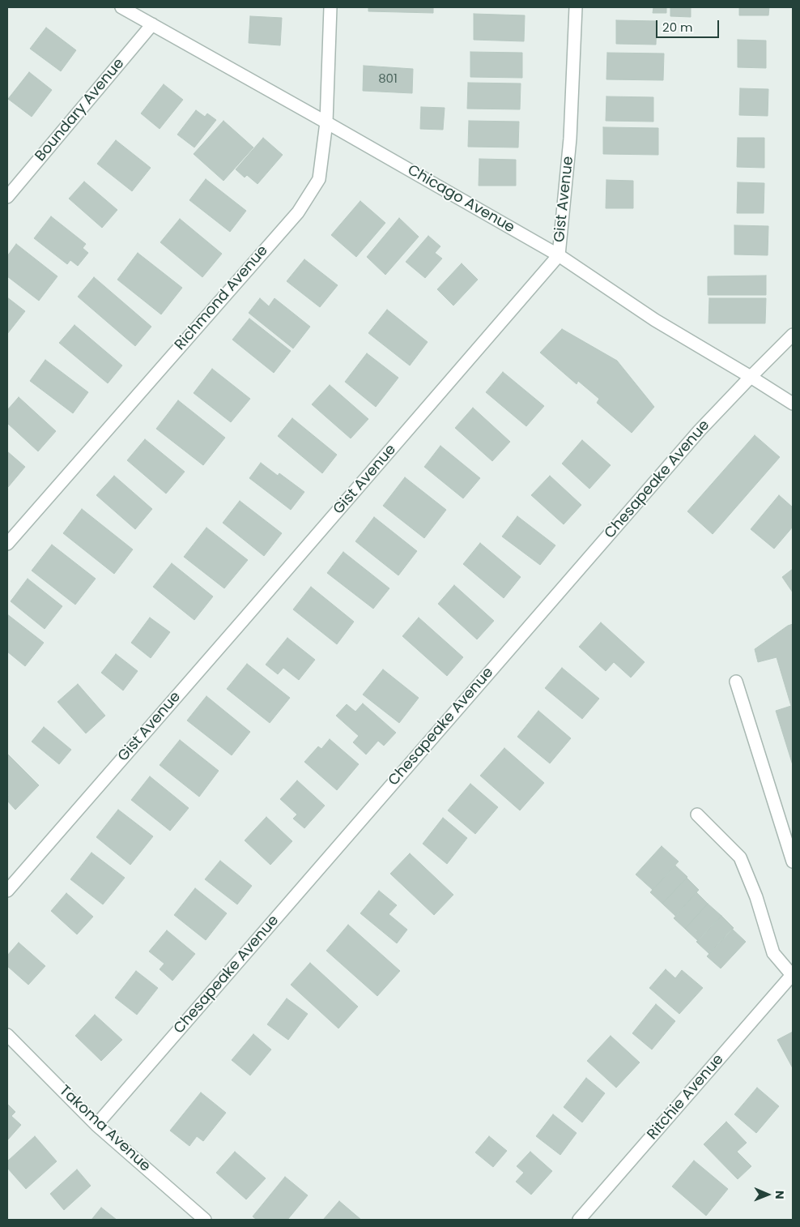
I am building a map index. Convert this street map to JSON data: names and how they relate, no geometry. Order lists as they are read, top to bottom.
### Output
{
  "streets": {
    "street": [
      "Boundary Avenue",
      "Chicago Avenue",
      "Gist Avenue",
      "Richmond Avenue",
      "Chesapeake Avenue",
      "Ritchie Avenue",
      "Takoma Avenue"
    ]
  },
  "crossings": [
    ["Boundary Avenue", "Chicago Avenue"],
    ["Chicago Avenue", "Gist Avenue"],
    ["Chicago Avenue", "Richmond Avenue"],
    ["Chicago Avenue", "Chesapeake Avenue"],
    ["Chesapeake Avenue", "Takoma Avenue"]
  ],
  "house_numbers": ["801"],
  "scale_bar": "20 m",
  "north": "right"
}
